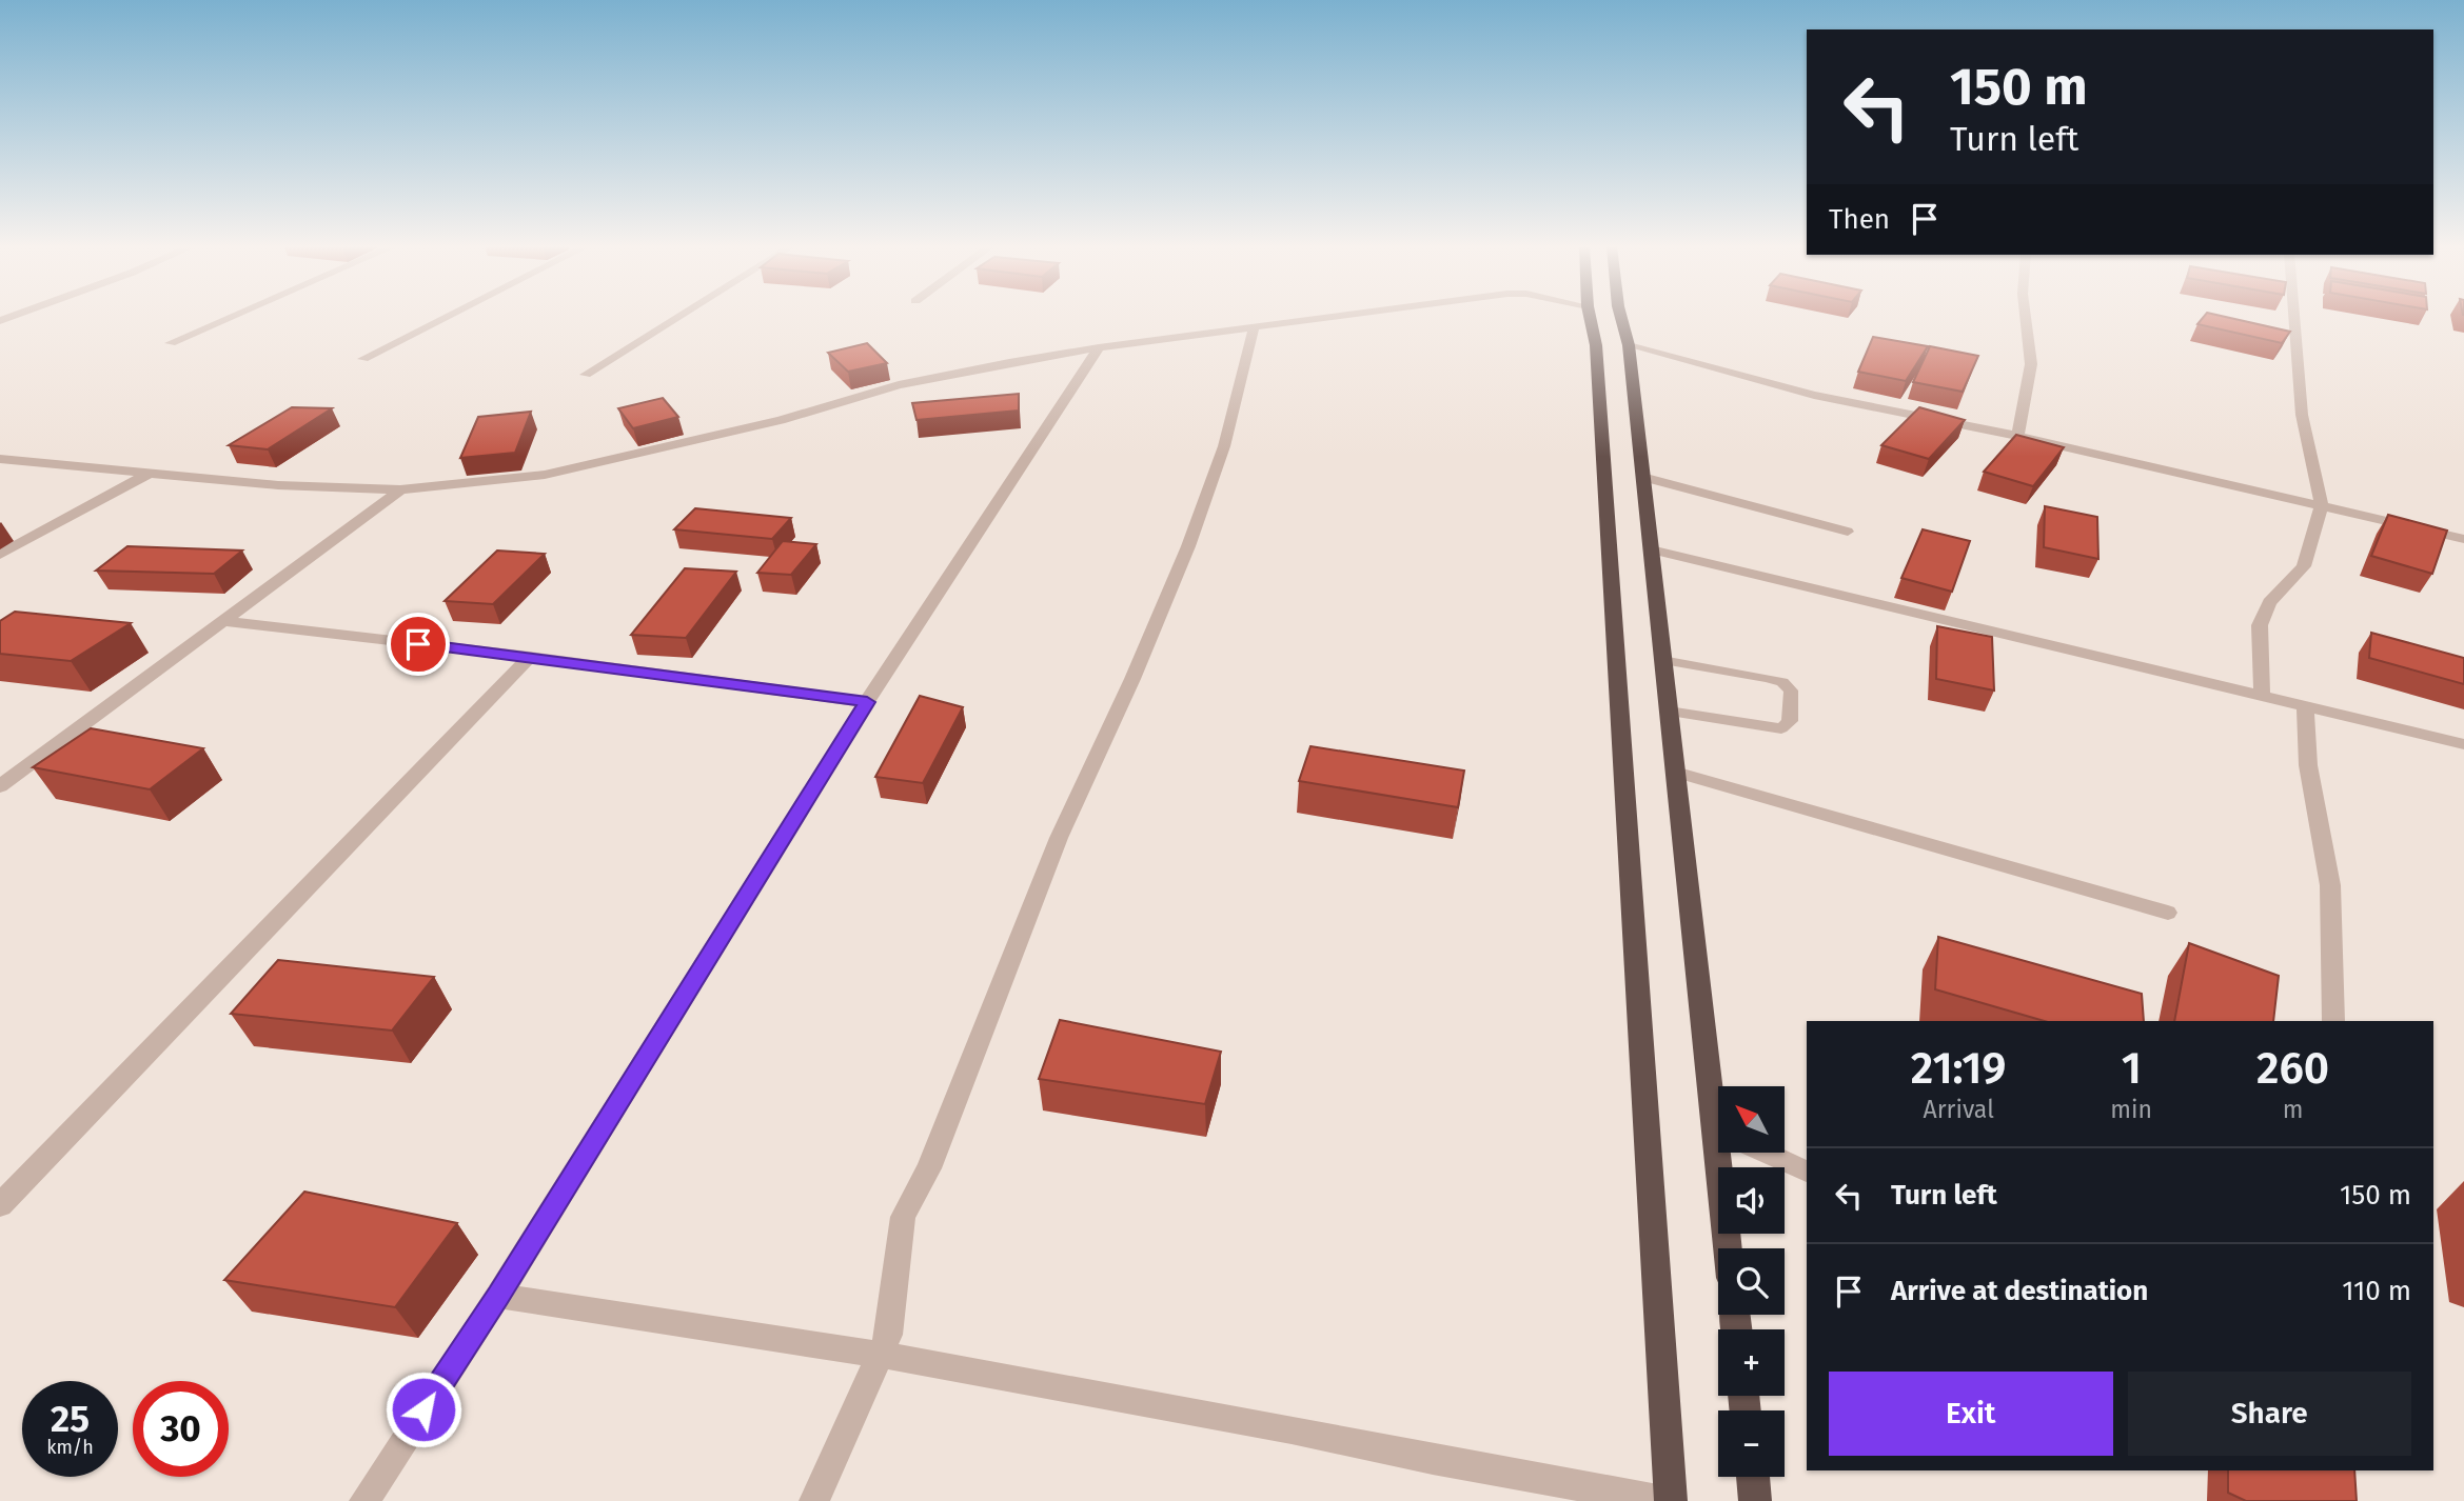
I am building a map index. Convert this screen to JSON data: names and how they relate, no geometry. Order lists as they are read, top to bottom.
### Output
{
  "north": "top left",
  "page": {
    "turn": ["150 m", "Turn left"],
    "then": "Then",
    "eta": [
      "21:19",
      "Arrival",
      "1",
      "min",
      "260",
      "m"
    ],
    "map_buttons": ["+", "−"],
    "list": [
      {
        "name": "Turn left",
        "value": "150 m"
      },
      {
        "name": "Arrive at destination",
        "value": "110 m"
      }
    ],
    "buttons": ["Exit", "Share"],
    "speed": "25 km/h",
    "limit": "30"
  }
}
